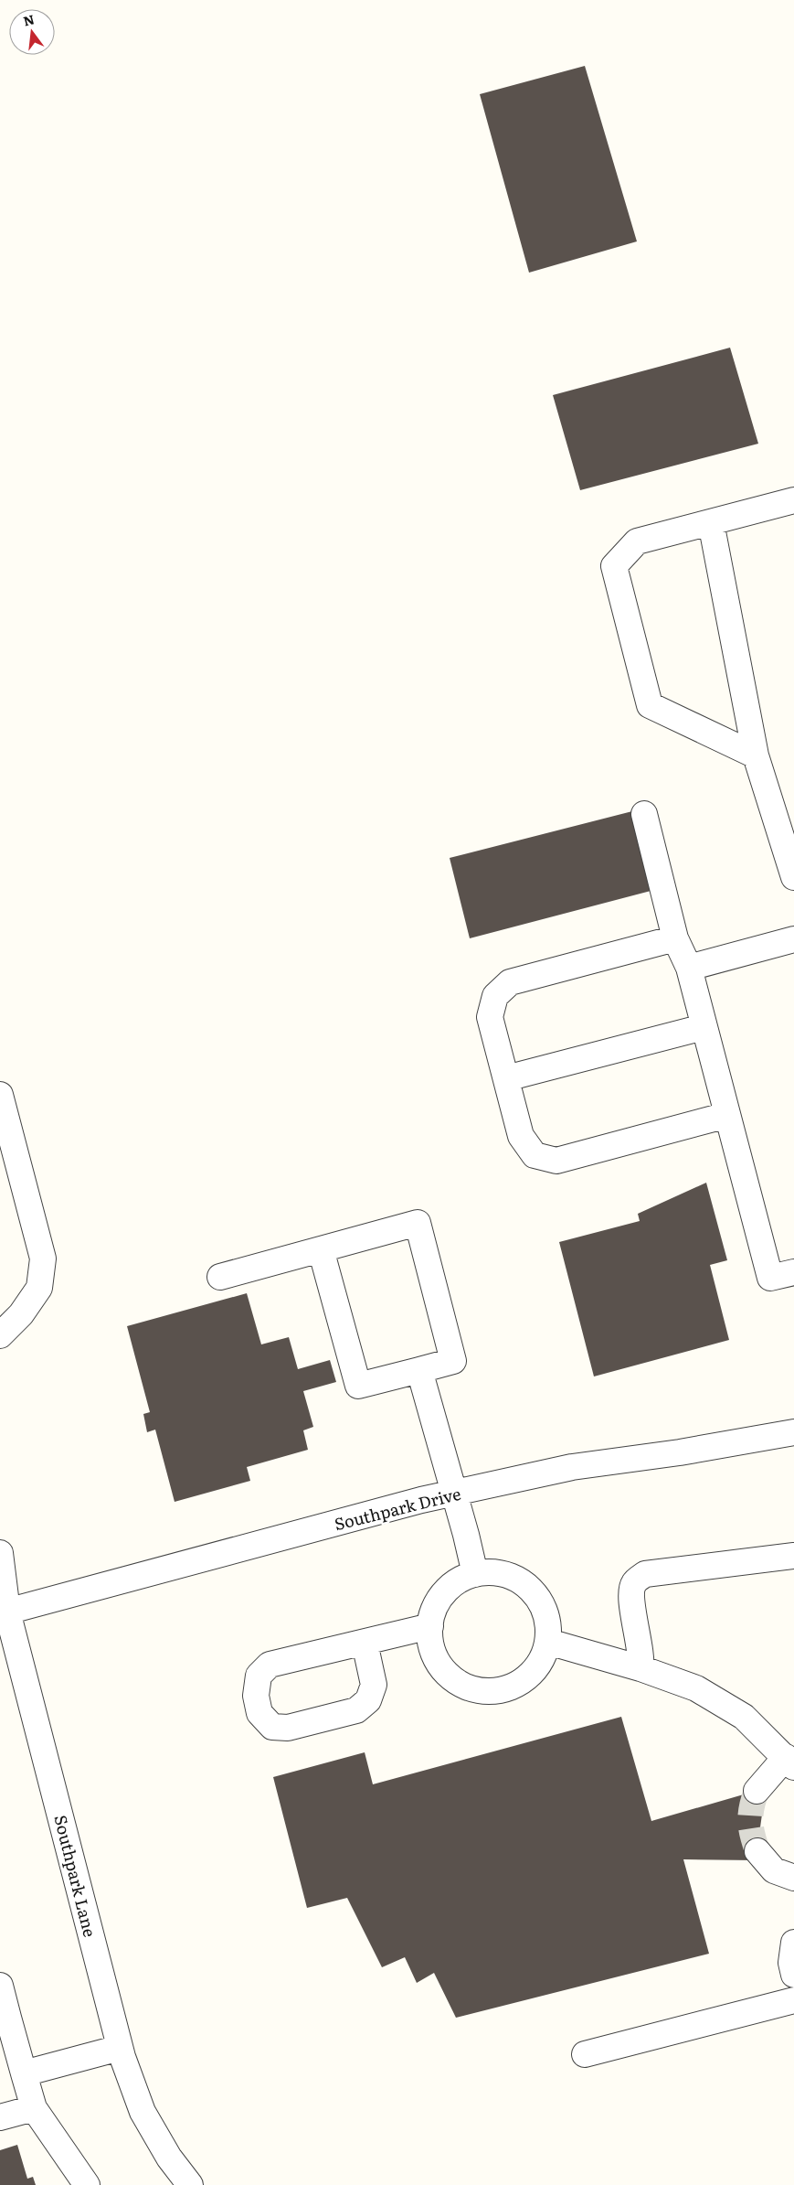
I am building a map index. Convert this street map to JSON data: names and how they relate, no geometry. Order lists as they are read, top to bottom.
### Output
{
  "streets": {
    "street": ["Southpark Drive", "Southpark Lane"]
  },
  "crossings": [
    ["Southpark Drive", "Southpark Lane"]
  ],
  "north": "top"
}
